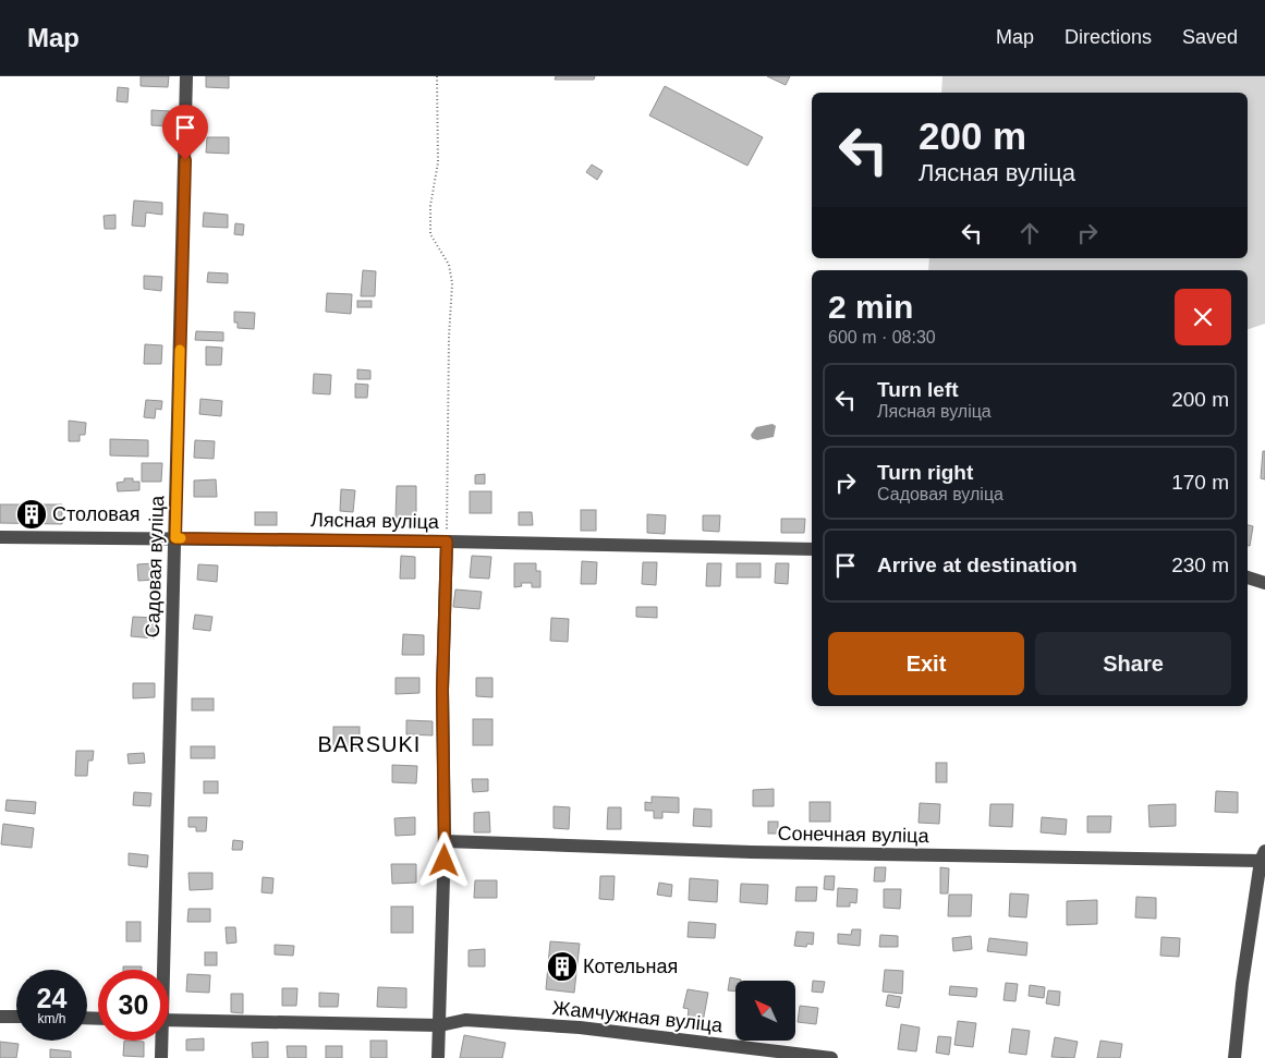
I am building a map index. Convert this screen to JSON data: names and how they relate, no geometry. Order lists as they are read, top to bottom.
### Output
{
  "streets": {
    "street": [
      "Лясная вуліца",
      "Садовая вуліца",
      "Сонечная вуліца",
      "Жамчужная вуліца"
    ]
  },
  "crossings": [
    ["Лясная вуліца", "Садовая вуліца"]
  ],
  "districts": ["BARSUKI"],
  "places": {
    "building": ["Столовая", "Котельная"]
  },
  "north": "top left",
  "page": {
    "header": "Map",
    "nav": ["Map", "Directions", "Saved"],
    "turn": ["200 m", "Лясная вуліца"],
    "heading": ["2 min", "600 m · 08:30"],
    "list": [
      {
        "name": "Turn left",
        "note": "Лясная вуліца",
        "value": "200 m"
      },
      {
        "name": "Turn right",
        "note": "Садовая вуліца",
        "value": "170 m"
      },
      {
        "name": "Arrive at destination",
        "value": "230 m"
      }
    ],
    "buttons": ["Exit", "Share"],
    "speed": "24 km/h",
    "limit": "30"
  }
}
